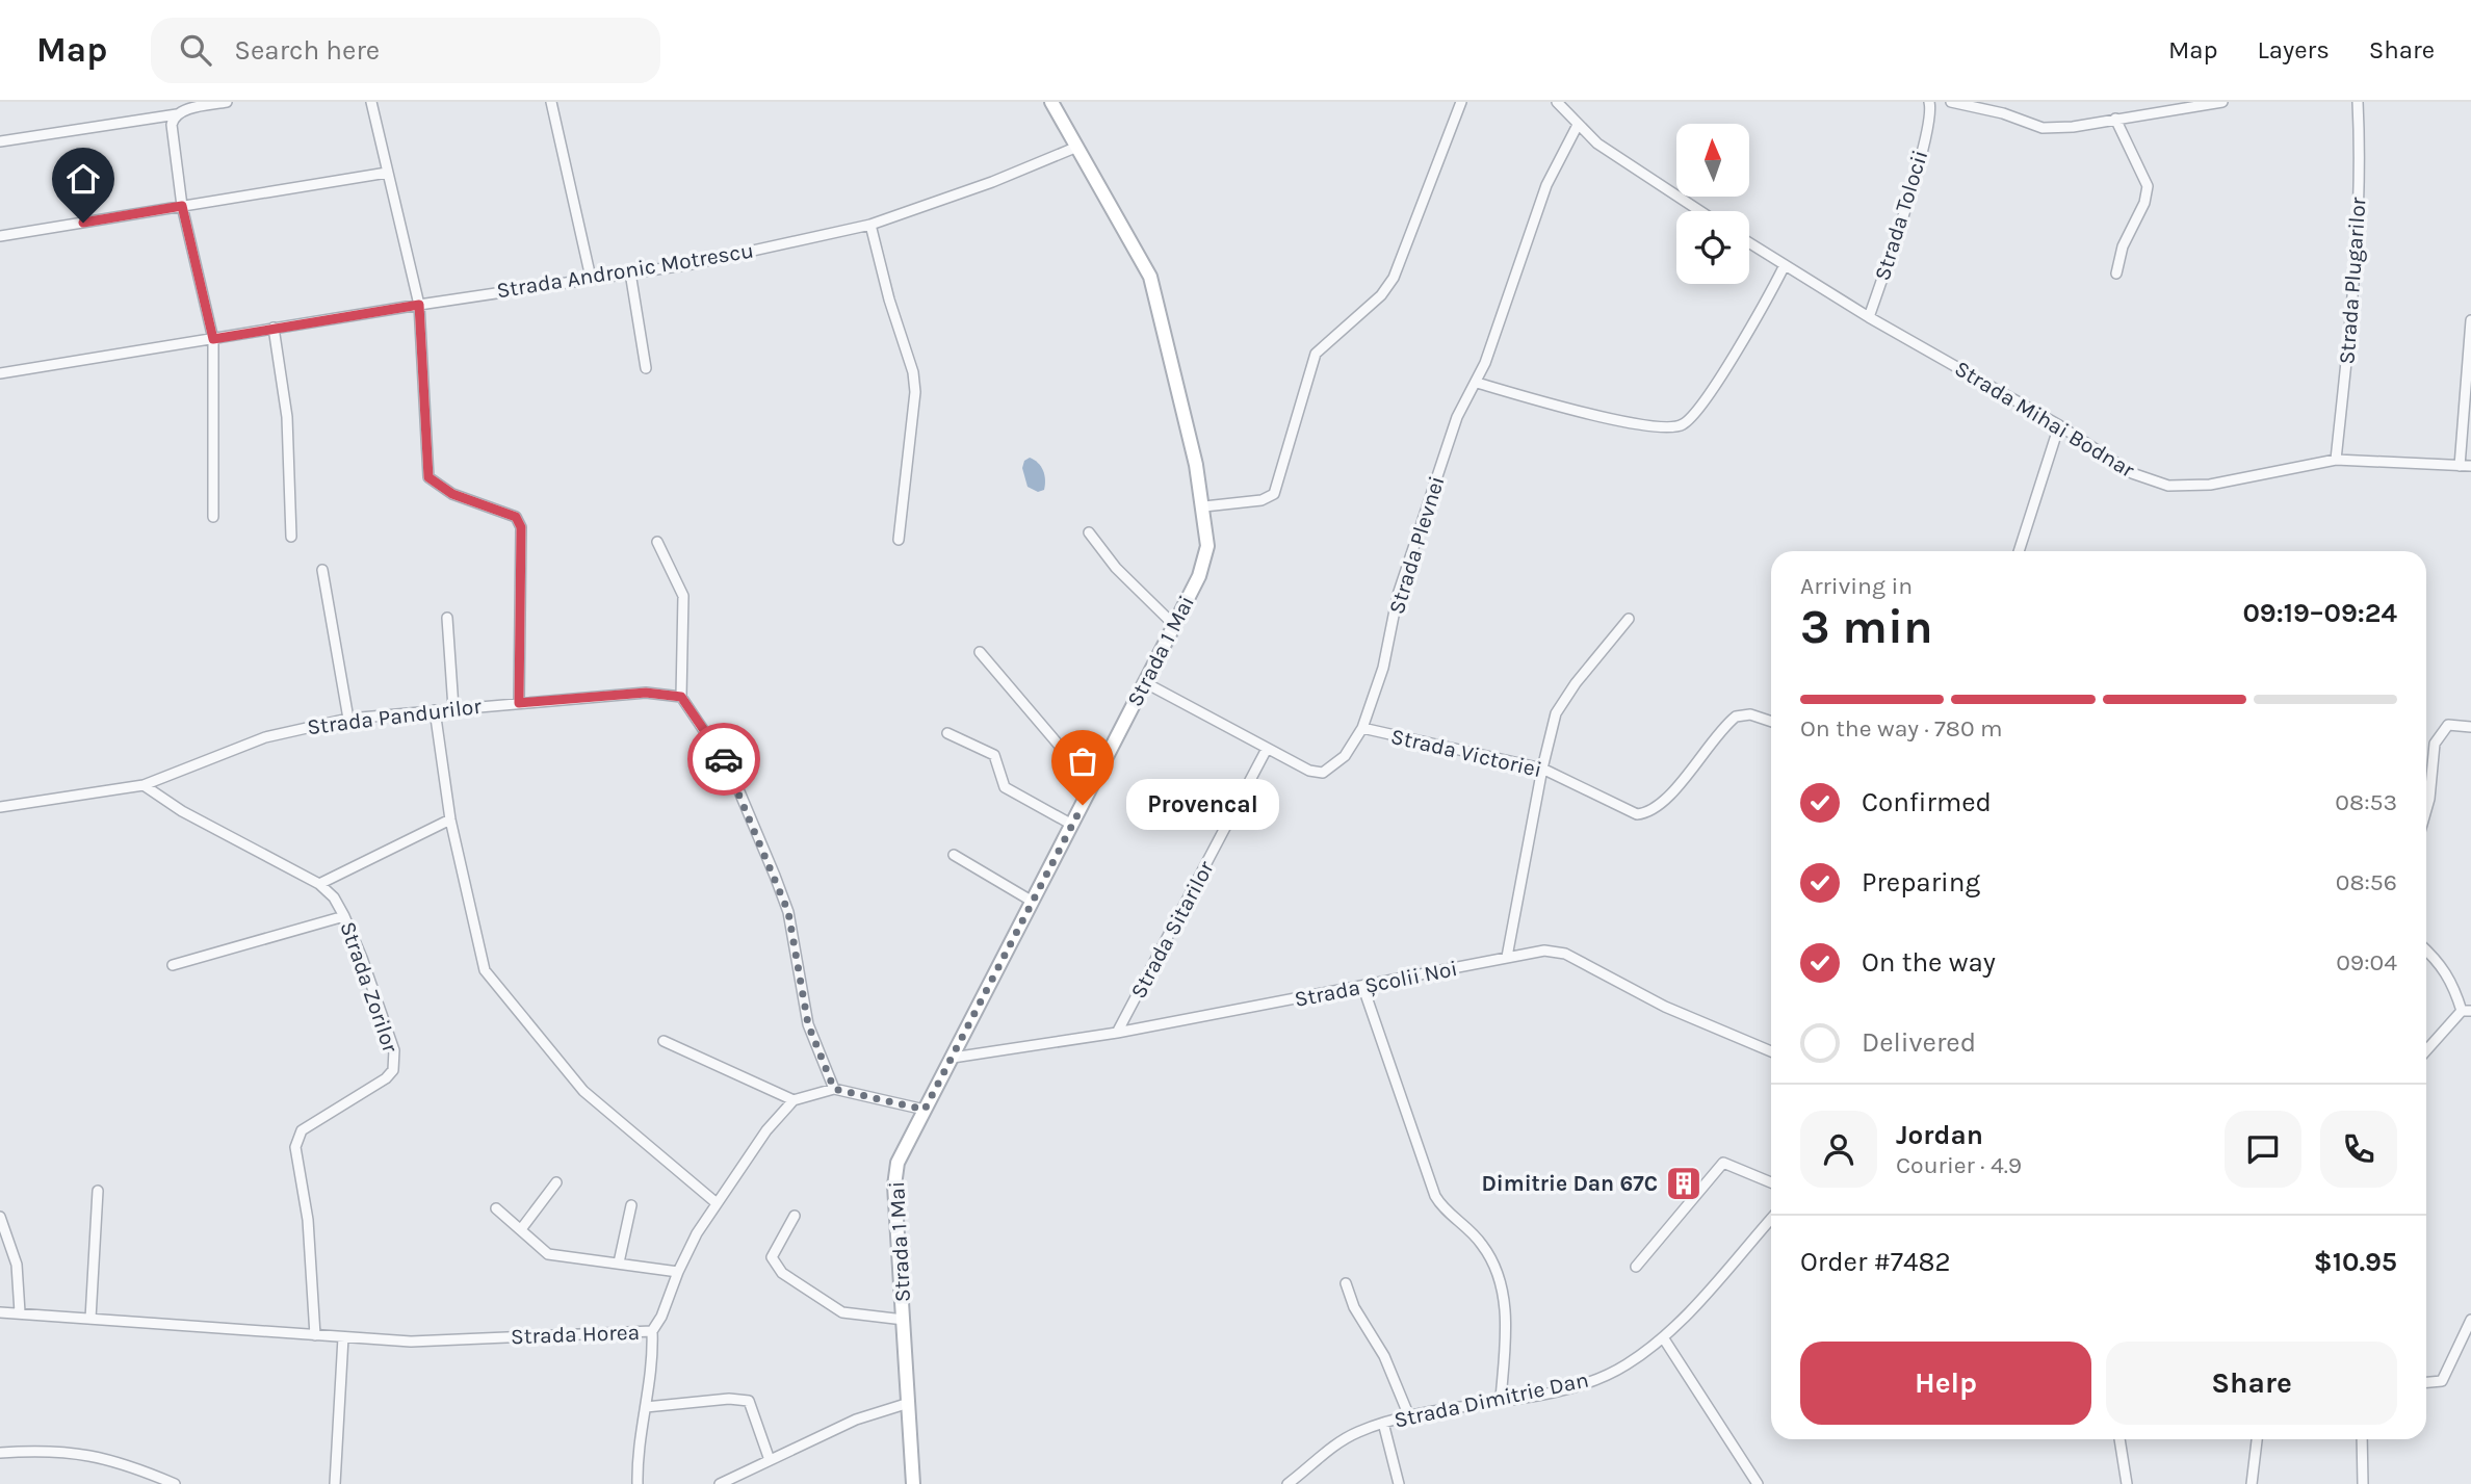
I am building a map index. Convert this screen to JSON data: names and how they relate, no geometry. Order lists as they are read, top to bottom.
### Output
{
  "streets": {
    "main road": ["Strada 1 Mai"],
    "street": [
      "Strada Tolocii",
      "Strada Andronic Motrescu",
      "Strada Plugarilor",
      "Strada Mihai Bodnar",
      "Strada Plevnei",
      "Strada Pandurilor",
      "Strada Victoriei",
      "Strada Sitarilor",
      "Strada Școlii Noi",
      "Strada Zorilor",
      "Strada Horea",
      "Strada Dimitrie Dan"
    ]
  },
  "crossings": [
    ["Strada Tolocii", "Strada Mihai Bodnar"],
    ["Strada Andronic Motrescu", "Strada 1 Mai"],
    ["Strada Plugarilor", "Strada Mihai Bodnar"],
    ["Strada Plevnei", "Strada 1 Mai"],
    ["Strada Plevnei", "Strada Victoriei"],
    ["Strada Plevnei", "Strada Sitarilor"],
    ["Strada 1 Mai", "Strada Școlii Noi"],
    ["Strada Pandurilor", "Strada Zorilor"],
    ["Strada Sitarilor", "Strada Școlii Noi"],
    ["Strada Zorilor", "Strada Horea"]
  ],
  "places": {
    "other": ["Provencal"],
    "building": ["Dimitrie Dan 67C"]
  },
  "north": "top",
  "page": {
    "header": "Map",
    "search": "Search here",
    "nav": ["Map", "Layers", "Share"],
    "heading": ["3 min", "Arriving in", "09:19–09:24"],
    "panel": [
      "Jordan",
      "Courier · 4.9",
      "Order #7482",
      "$10.95"
    ],
    "bar": "On the way · 780 m",
    "list": [
      ["Confirmed", "08:53"],
      ["Preparing", "08:56"],
      ["On the way", "09:04"],
      "Delivered"
    ],
    "bubble": "Provencal",
    "buttons": ["Help", "Share"]
  }
}
